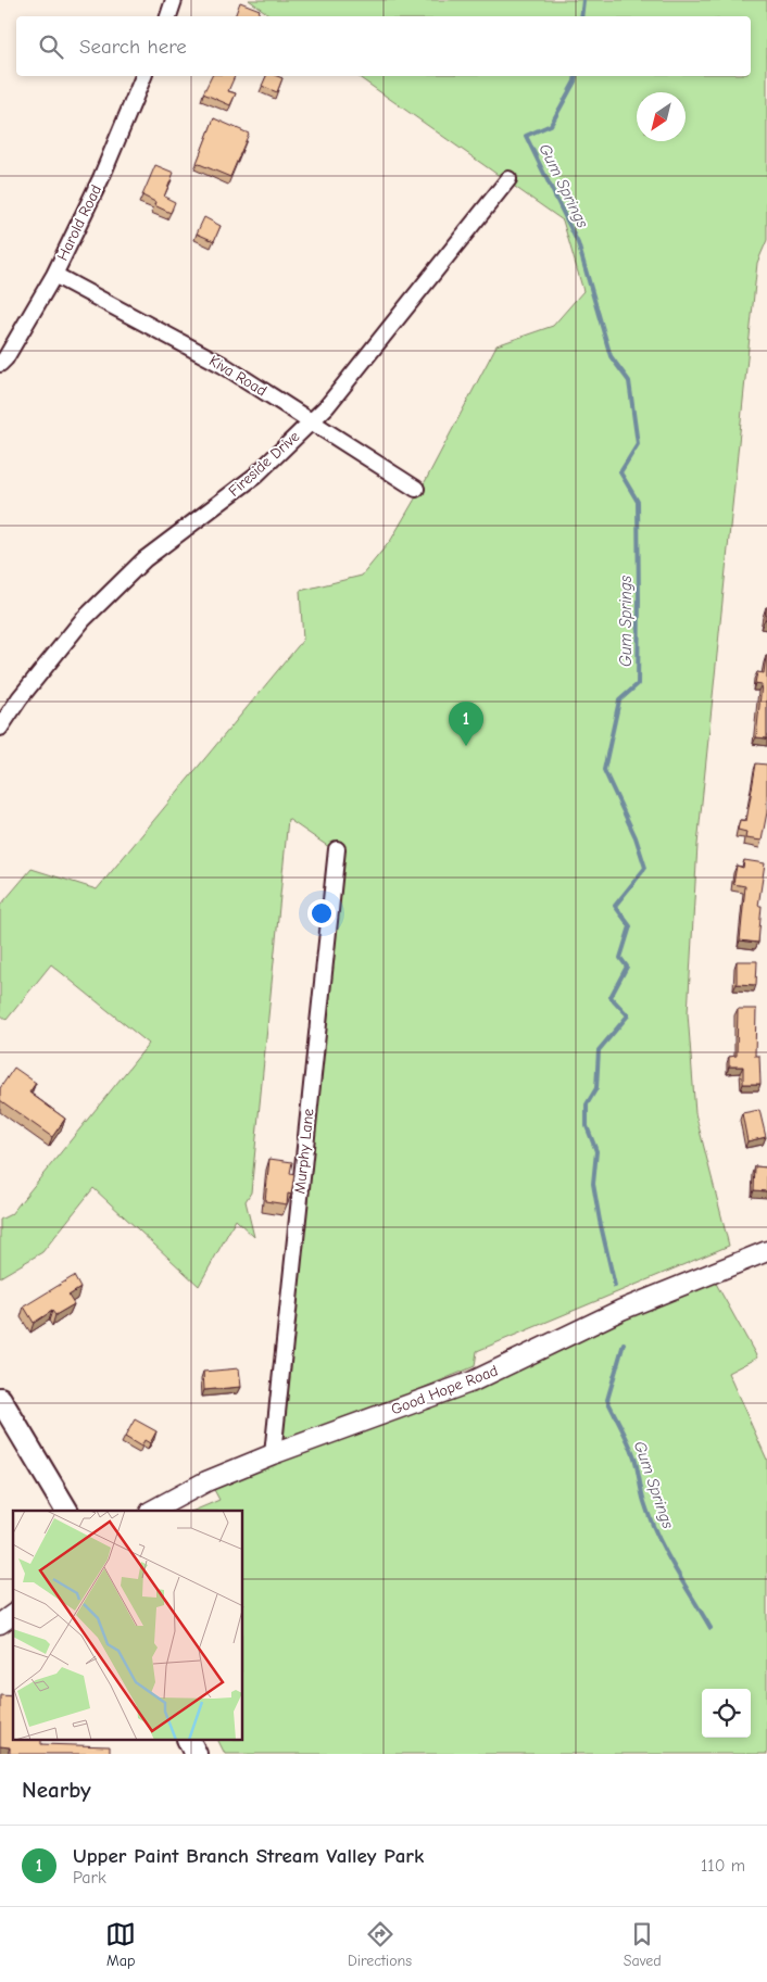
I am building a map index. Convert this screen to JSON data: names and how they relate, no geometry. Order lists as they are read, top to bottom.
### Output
{
  "streets": {
    "street": [
      "Harold Road",
      "Kiva Road",
      "Fireside Drive",
      "Murphy Lane",
      "Good Hope Road"
    ]
  },
  "crossings": [
    ["Harold Road", "Kiva Road"],
    ["Kiva Road", "Fireside Drive"],
    ["Murphy Lane", "Good Hope Road"]
  ],
  "water": ["Gum Springs"],
  "north": "bottom left",
  "page": {
    "search": "Search here",
    "pins": "1",
    "heading": "Nearby",
    "list": [
      {
        "mark": "1",
        "name": "Upper Paint Branch Stream Valley Park",
        "note": "Park",
        "value": "110 m"
      }
    ],
    "nav": ["Map", "Directions", "Saved"]
  }
}
